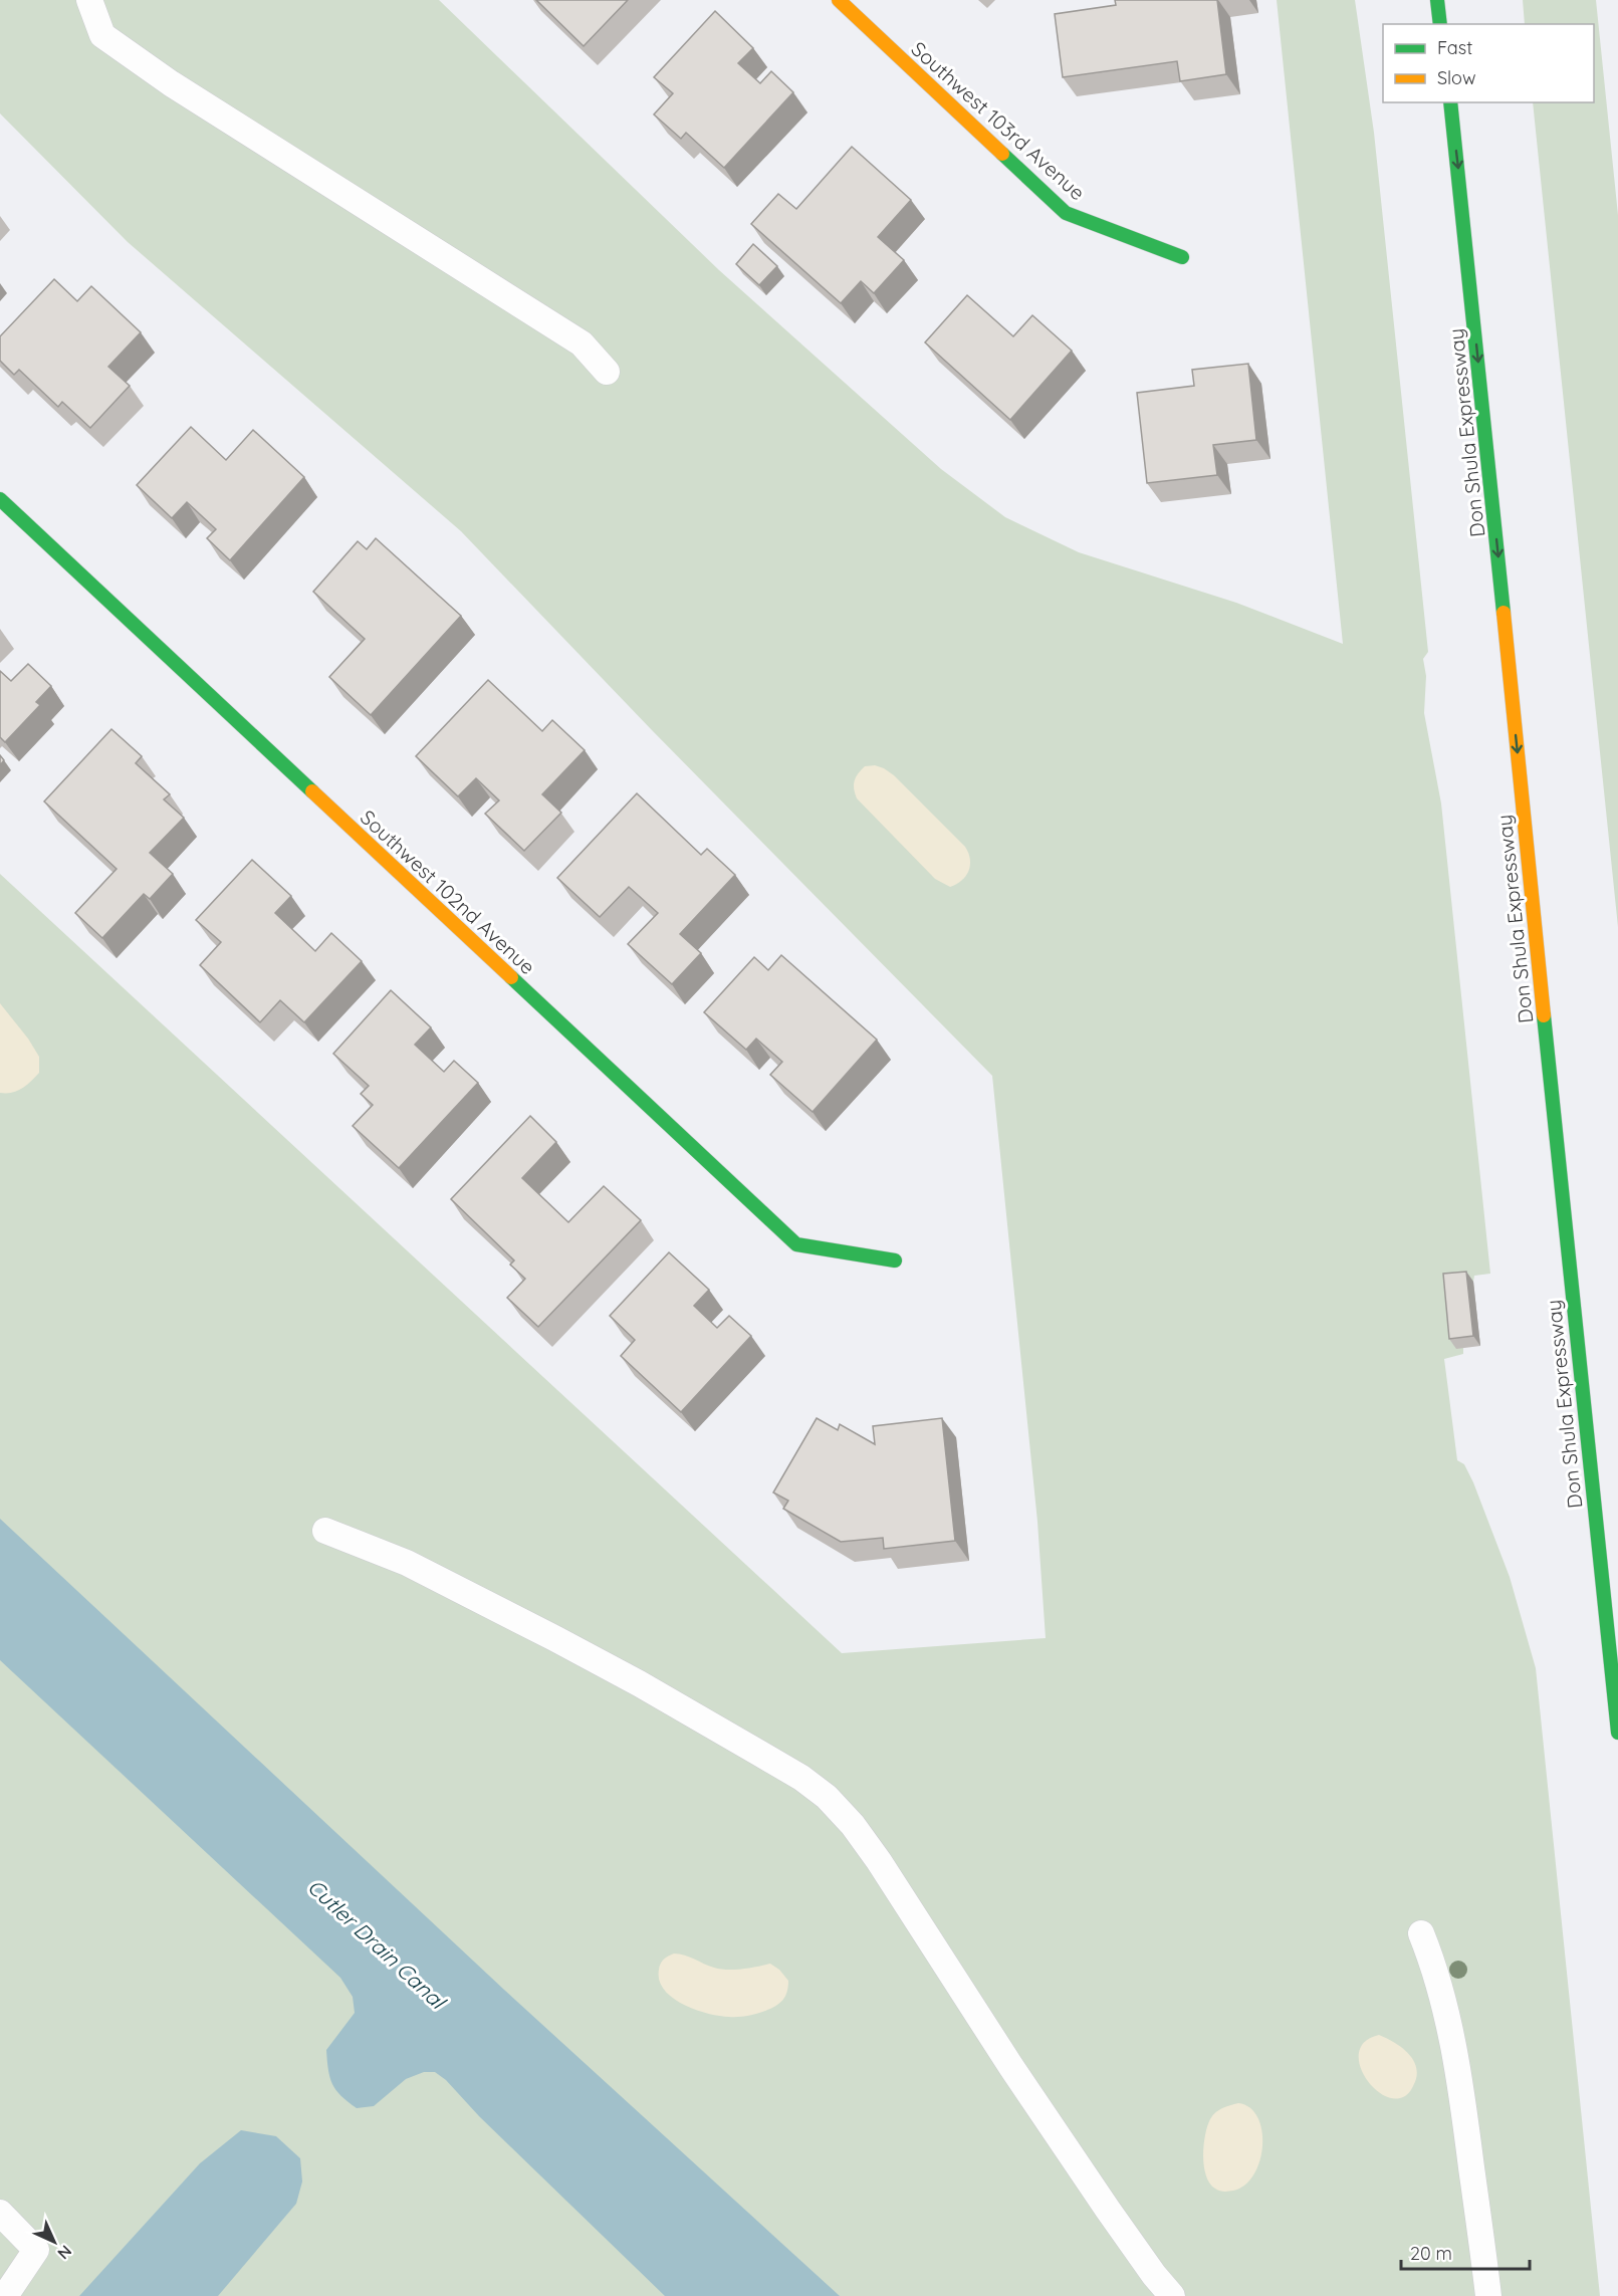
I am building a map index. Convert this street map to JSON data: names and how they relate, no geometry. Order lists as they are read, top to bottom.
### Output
{
  "streets": {
    "main road": ["Southwest 103rd Avenue", "Don Shula Expressway", "Southwest 102nd Avenue"]
  },
  "one_way": ["Don Shula Expressway"],
  "water": ["Cutler Drain Canal"],
  "legend": ["Fast", "Slow"],
  "scale_bar": "20 m",
  "north": "bottom right"
}
